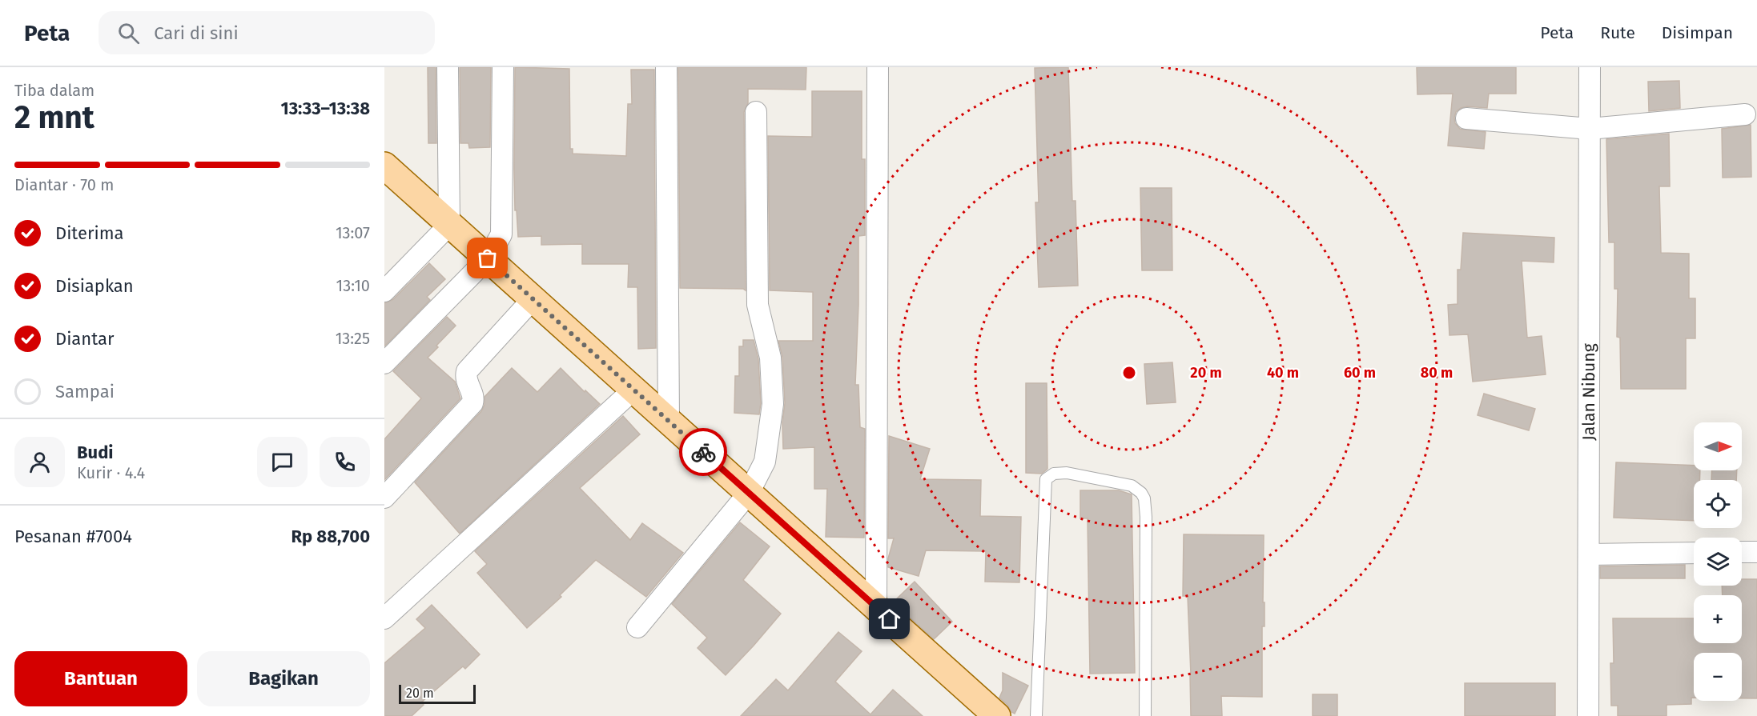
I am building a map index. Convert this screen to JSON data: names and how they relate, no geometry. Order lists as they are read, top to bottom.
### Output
{
  "streets": {
    "street": ["Jalan Nibung"]
  },
  "scale_bar": "20 m",
  "north": "right",
  "page": {
    "header": "Peta",
    "search": "Cari di sini",
    "nav": ["Peta", "Rute", "Disimpan"],
    "heading": ["2 mnt", "Tiba dalam", "13:33–13:38"],
    "panel": [
      "Budi",
      "Kurir · 4.4",
      "Pesanan #7004",
      "Rp 88,700"
    ],
    "bar": "Diantar · 70 m",
    "list": [
      ["Diterima", "13:07"],
      ["Disiapkan", "13:10"],
      ["Diantar", "13:25"],
      "Sampai"
    ],
    "map_buttons": ["+", "−"],
    "buttons": ["Bantuan", "Bagikan"],
    "scale": "20 m"
  },
  "rings": [
    "20 m",
    "40 m",
    "60 m",
    "80 m"
  ]
}
